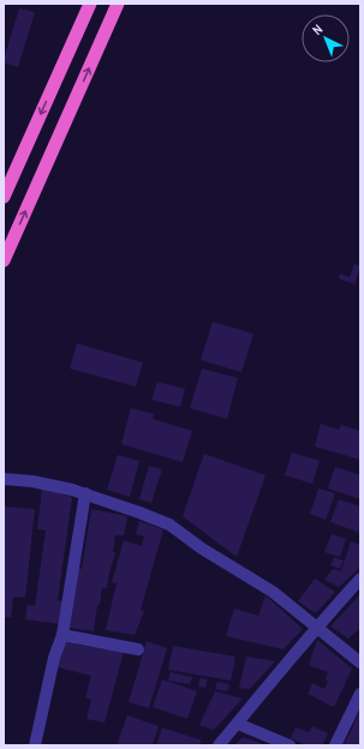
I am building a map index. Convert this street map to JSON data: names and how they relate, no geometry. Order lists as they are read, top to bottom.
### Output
{
  "north": "top left"
}
